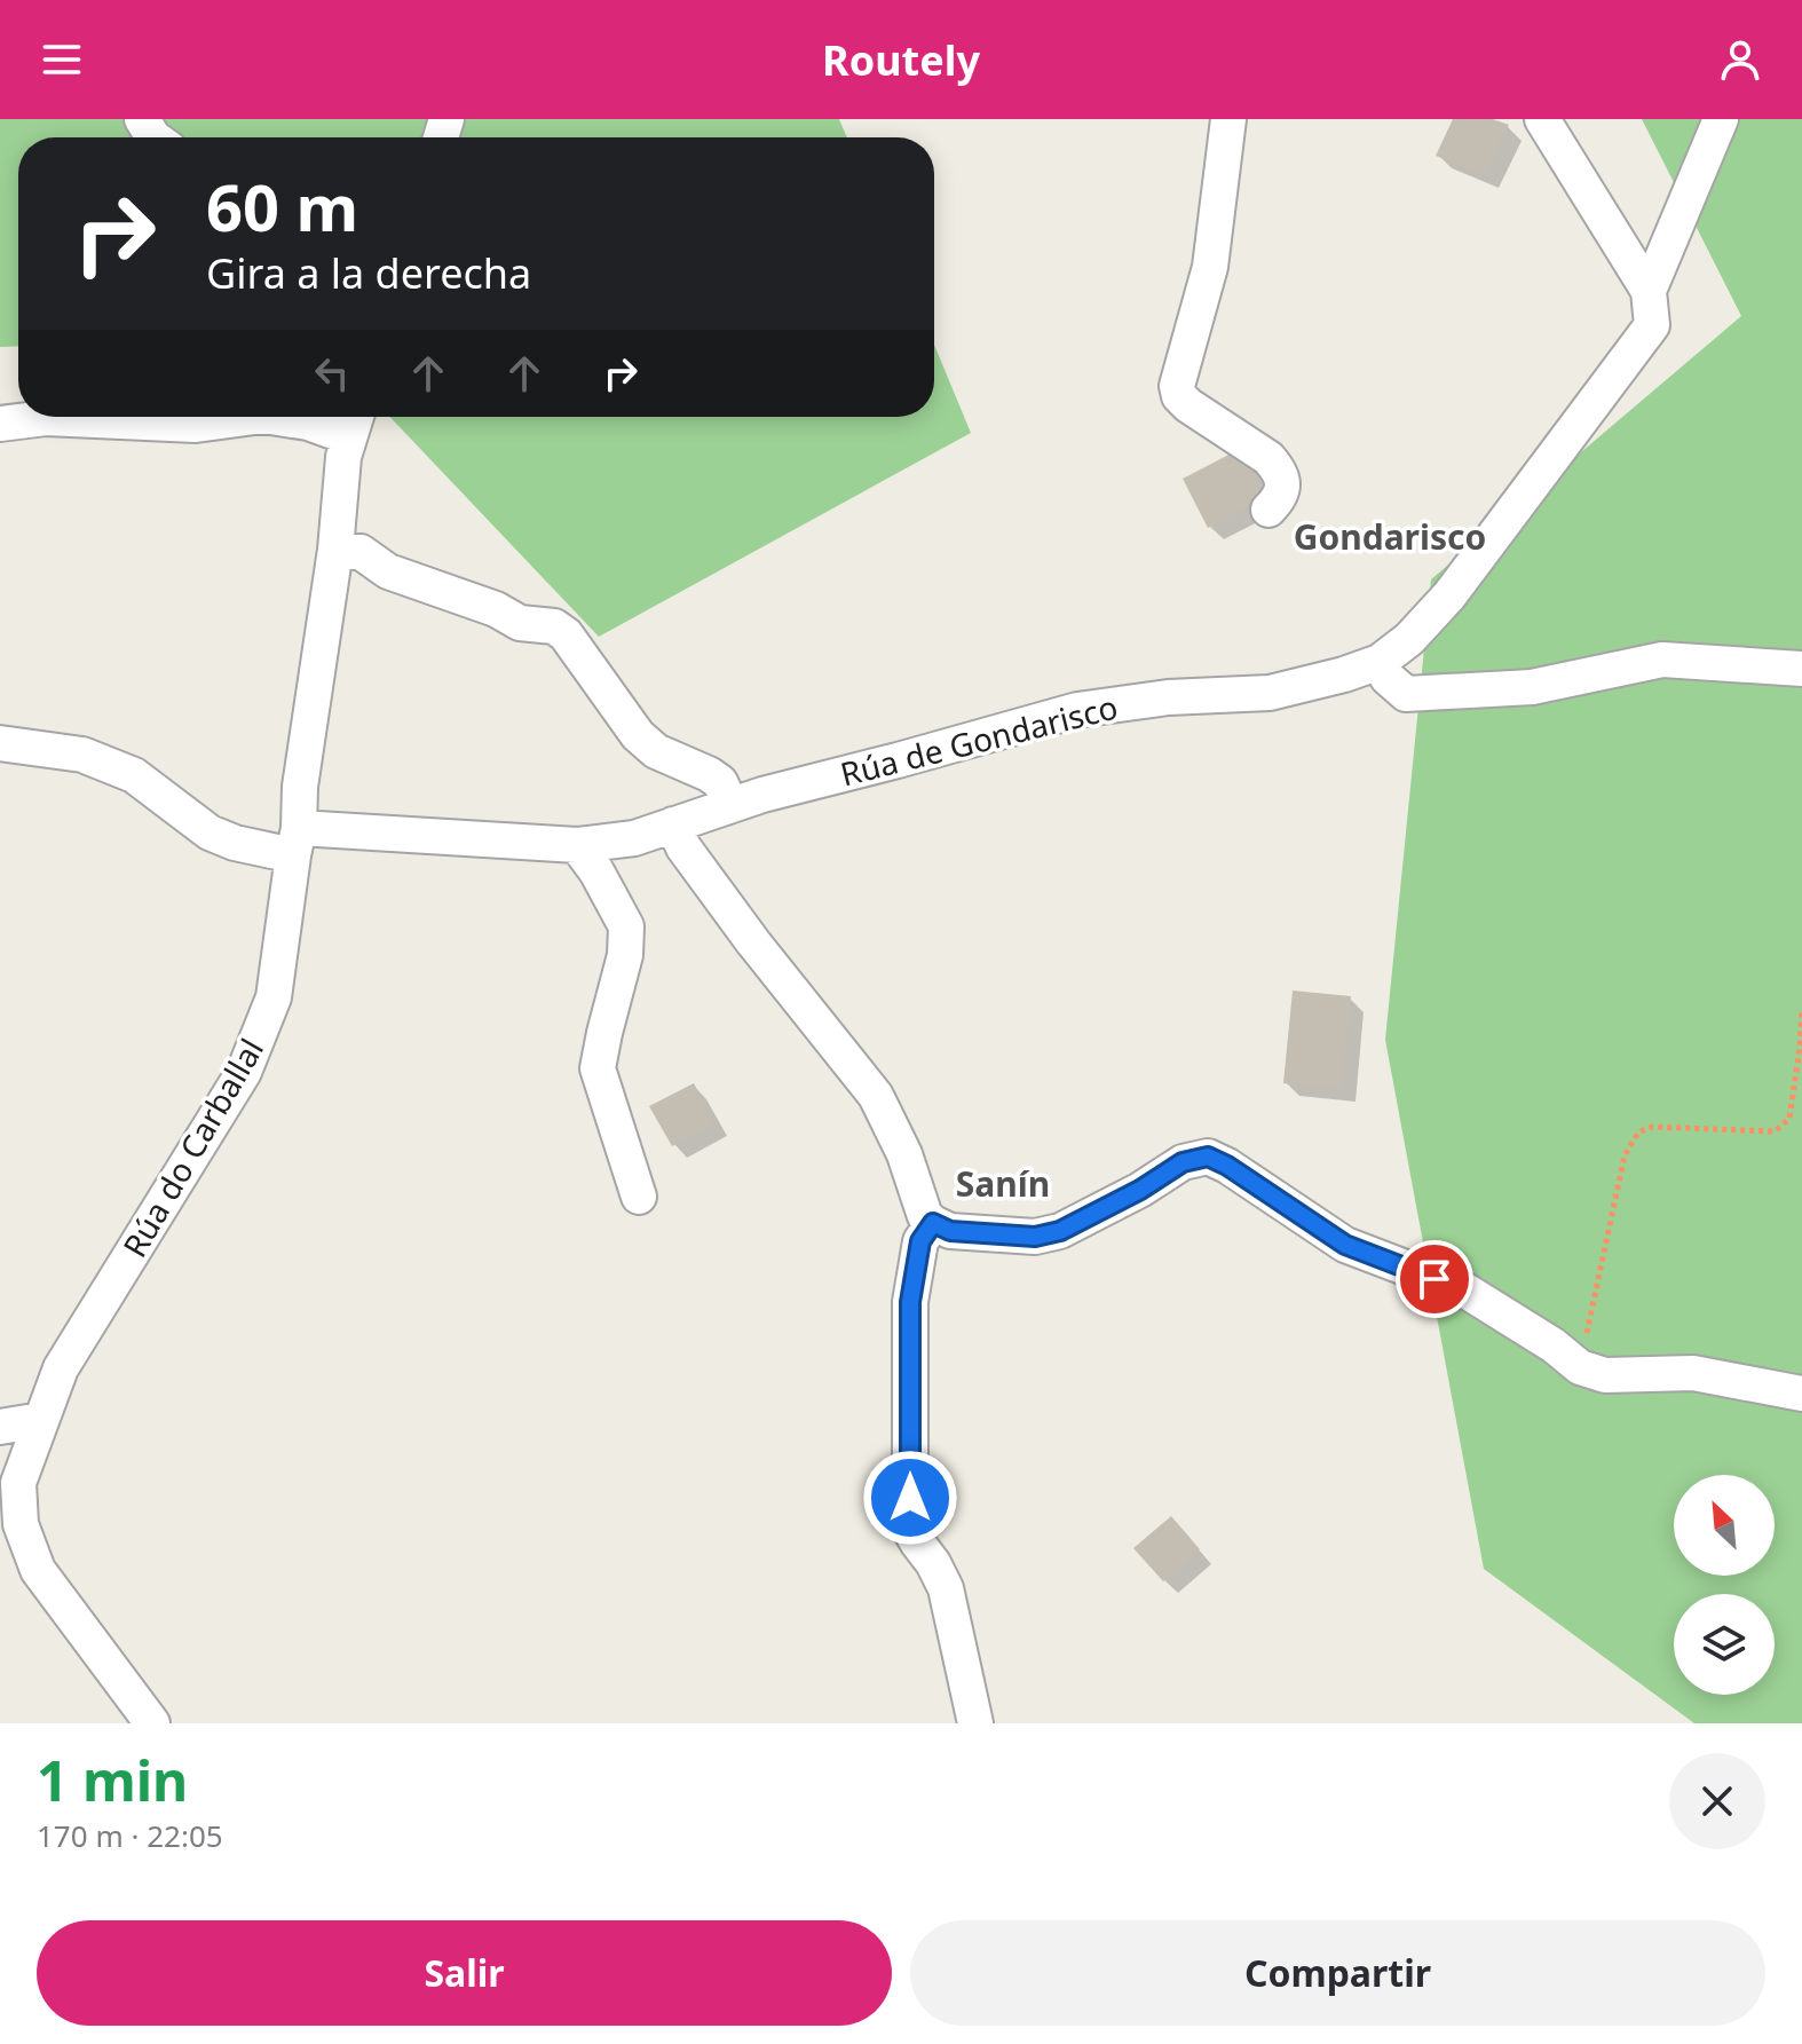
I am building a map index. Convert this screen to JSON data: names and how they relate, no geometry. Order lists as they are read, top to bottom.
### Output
{
  "streets": {
    "street": ["Rúa de Gondarisco", "Rúa do Carballal"]
  },
  "crossings": [
    ["Rúa de Gondarisco", "Rúa do Carballal"]
  ],
  "districts": ["Gondarisco", "Sanín"],
  "north": "top left",
  "page": {
    "header": "Routely",
    "turn": ["60 m", "Gira a la derecha"],
    "heading": ["1 min", "170 m · 22:05"],
    "buttons": ["Salir", "Compartir"]
  }
}
